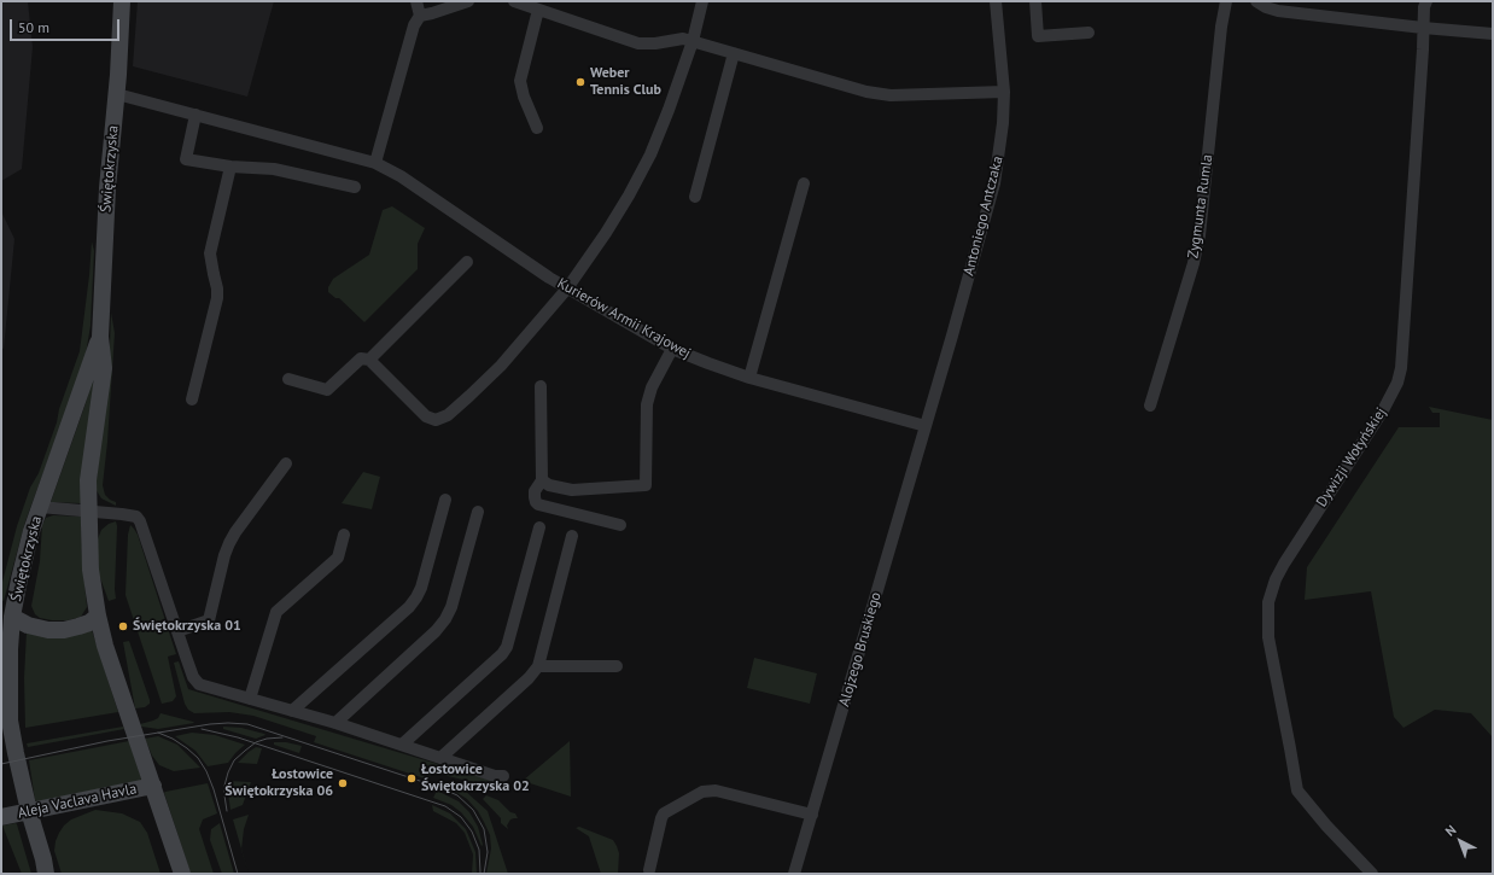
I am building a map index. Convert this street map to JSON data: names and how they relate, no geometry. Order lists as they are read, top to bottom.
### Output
{
  "streets": {
    "main road": ["Świętokrzyska", "Aleja Vaclava Havla"],
    "street": [
      "Zygmunta Rumla",
      "Antoniego Antczaka",
      "Kurierów Armii Krajowej",
      "Dywizji Wołyńskiej",
      "Alojzego Bruskiego"
    ]
  },
  "crossings": [
    ["Świętokrzyska", "Kurierów Armii Krajowej"],
    ["Świętokrzyska", "Aleja Vaclava Havla"],
    ["Antoniego Antczaka", "Kurierów Armii Krajowej"],
    ["Antoniego Antczaka", "Alojzego Bruskiego"],
    ["Kurierów Armii Krajowej", "Alojzego Bruskiego"]
  ],
  "places": [
    "Weber Tennis Club",
    "Świętokrzyska 01",
    "Łostowice Świętokrzyska 02",
    "Łostowice Świętokrzyska 06"
  ],
  "scale_bar": "50 m",
  "north": "top left"
}
